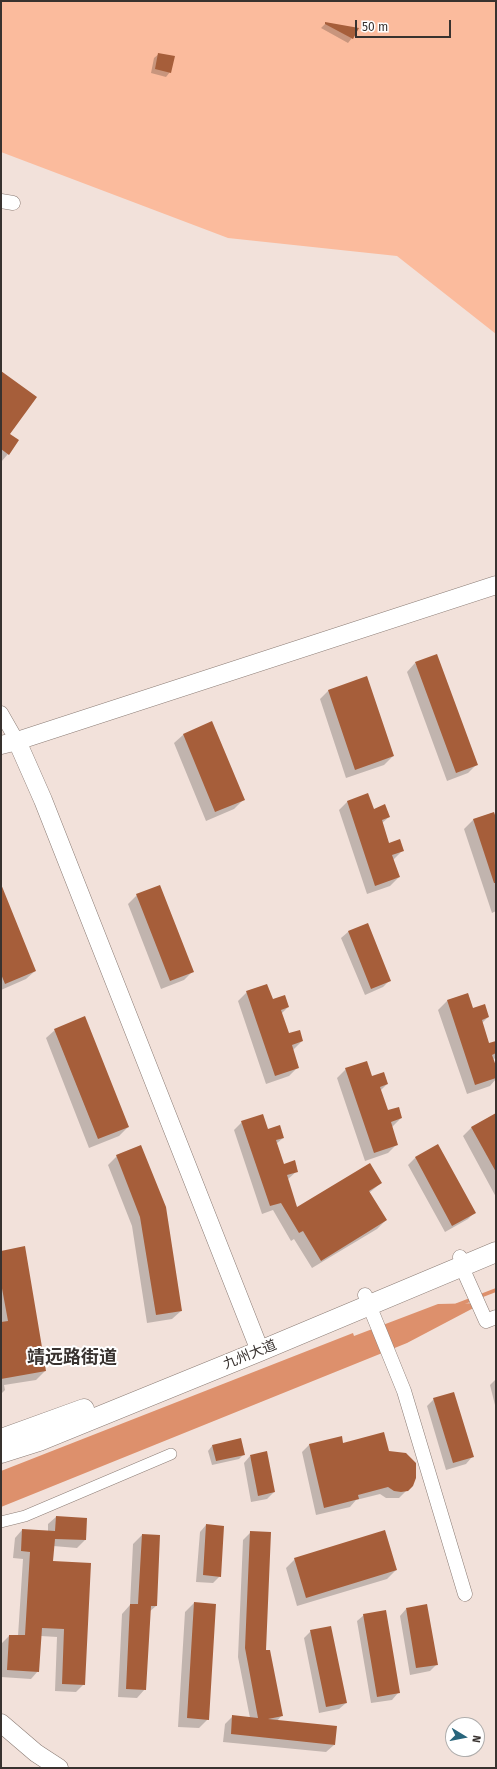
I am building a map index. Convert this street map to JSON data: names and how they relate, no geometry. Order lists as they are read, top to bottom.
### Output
{
  "streets": {
    "main road": ["九州大道"]
  },
  "districts": ["靖远路街道"],
  "scale_bar": "50 m",
  "north": "right"
}
